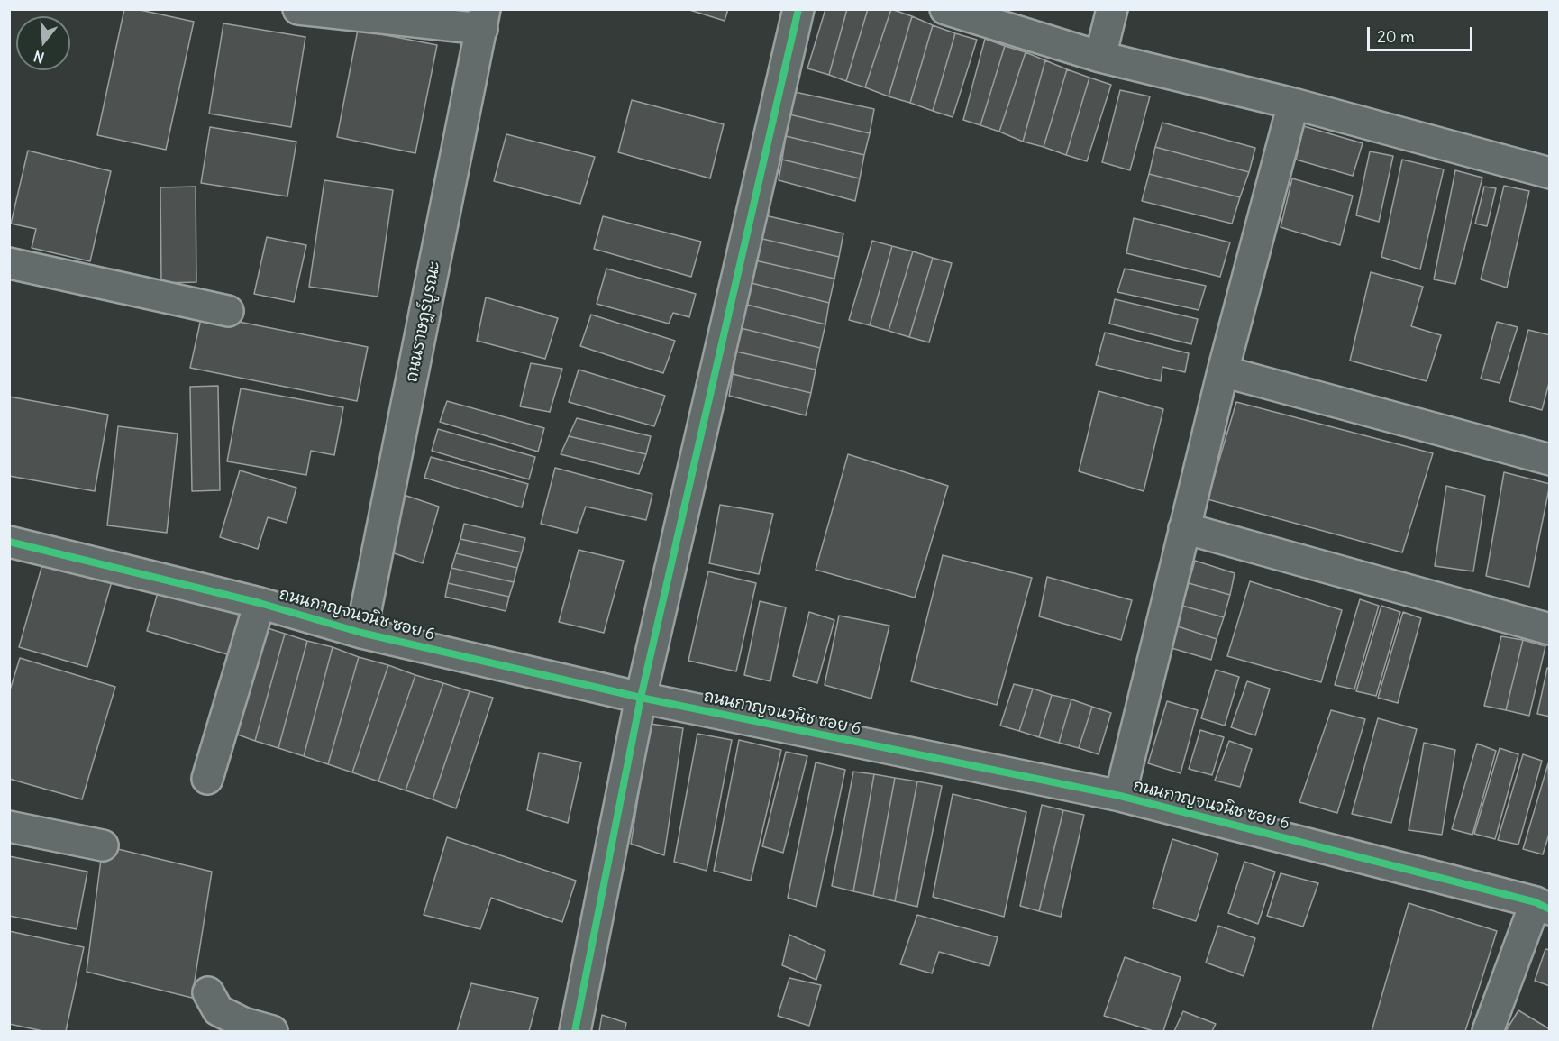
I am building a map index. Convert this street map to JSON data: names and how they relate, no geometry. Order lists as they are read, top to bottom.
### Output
{
  "streets": {
    "street": ["ถนนราษฎร์บูรณะ", "ถนนกาญจนวนิช ซอย 6"]
  },
  "crossings": [
    ["ถนนราษฎร์บูรณะ", "ถนนกาญจนวนิช ซอย 6"]
  ],
  "scale_bar": "20 m",
  "north": "bottom"
}
